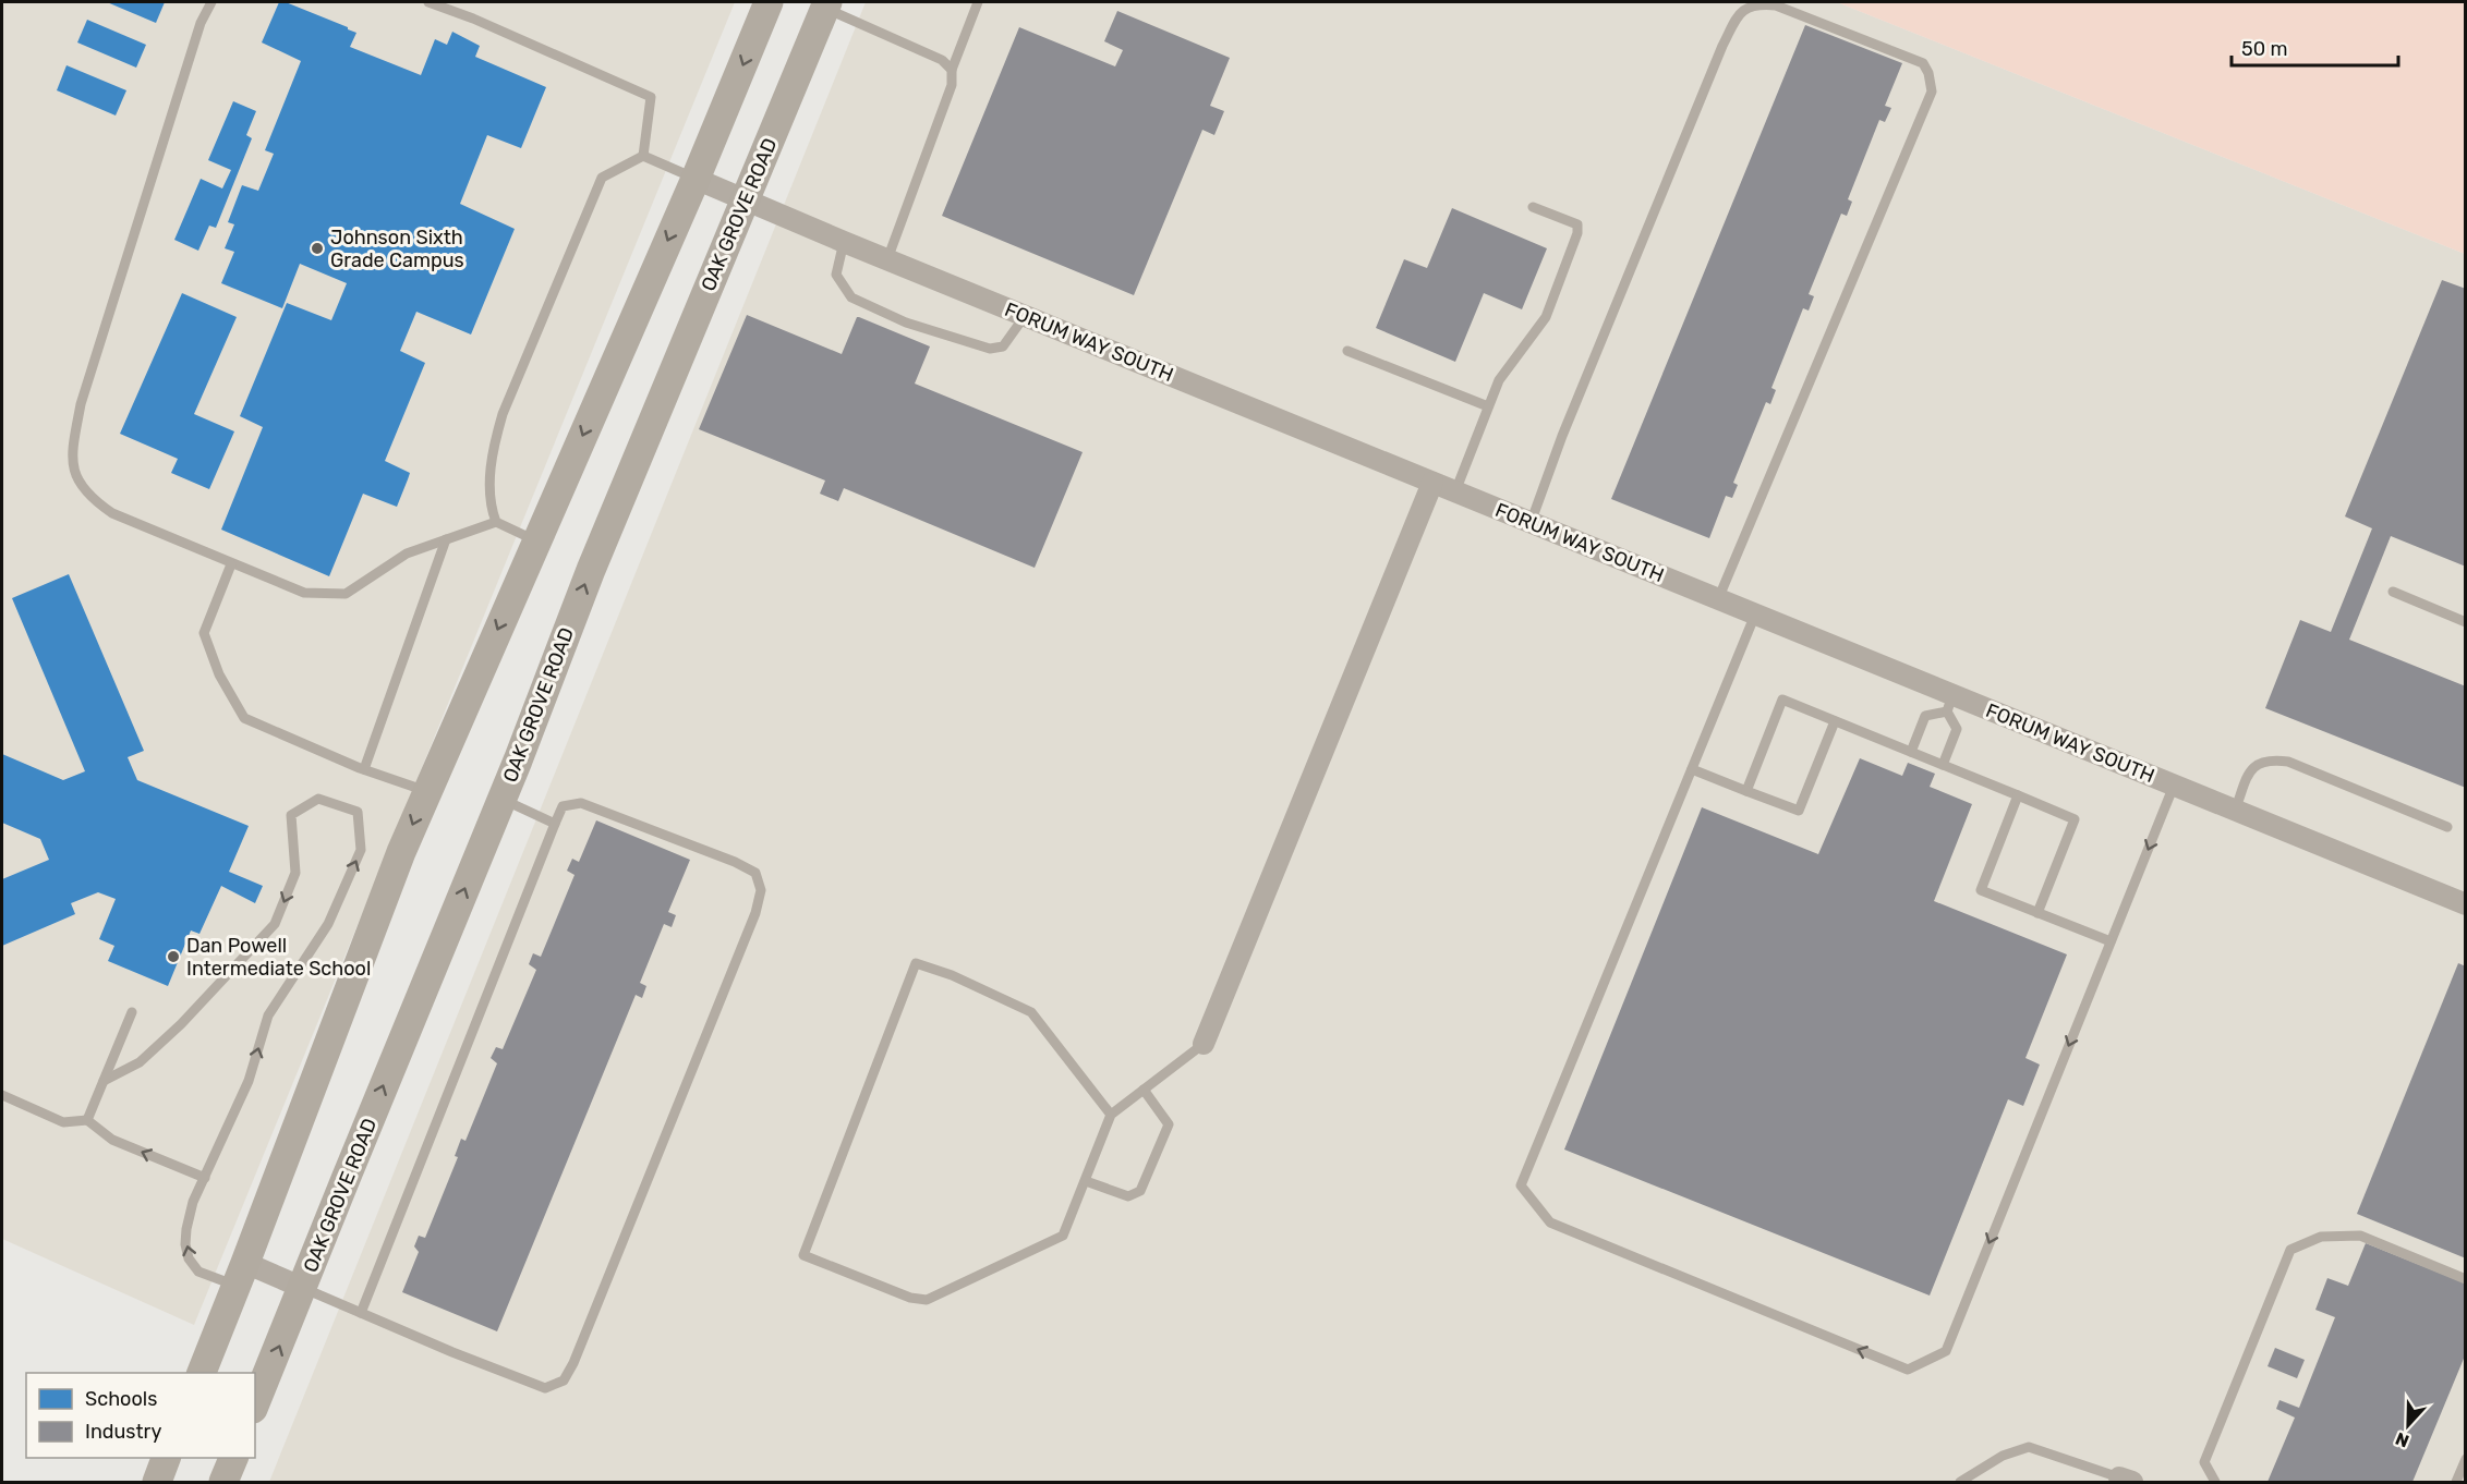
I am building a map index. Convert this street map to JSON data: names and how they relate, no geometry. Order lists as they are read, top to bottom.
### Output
{
  "streets": {
    "street": ["OAK GROVE ROAD", "FORUM WAY SOUTH"]
  },
  "crossings": [
    ["OAK GROVE ROAD", "FORUM WAY SOUTH"]
  ],
  "places": ["Johnson Sixth Grade Campus", "Dan Powell Intermediate School"],
  "legend": ["Schools", "Industry"],
  "scale_bar": "50 m",
  "north": "bottom"
}
